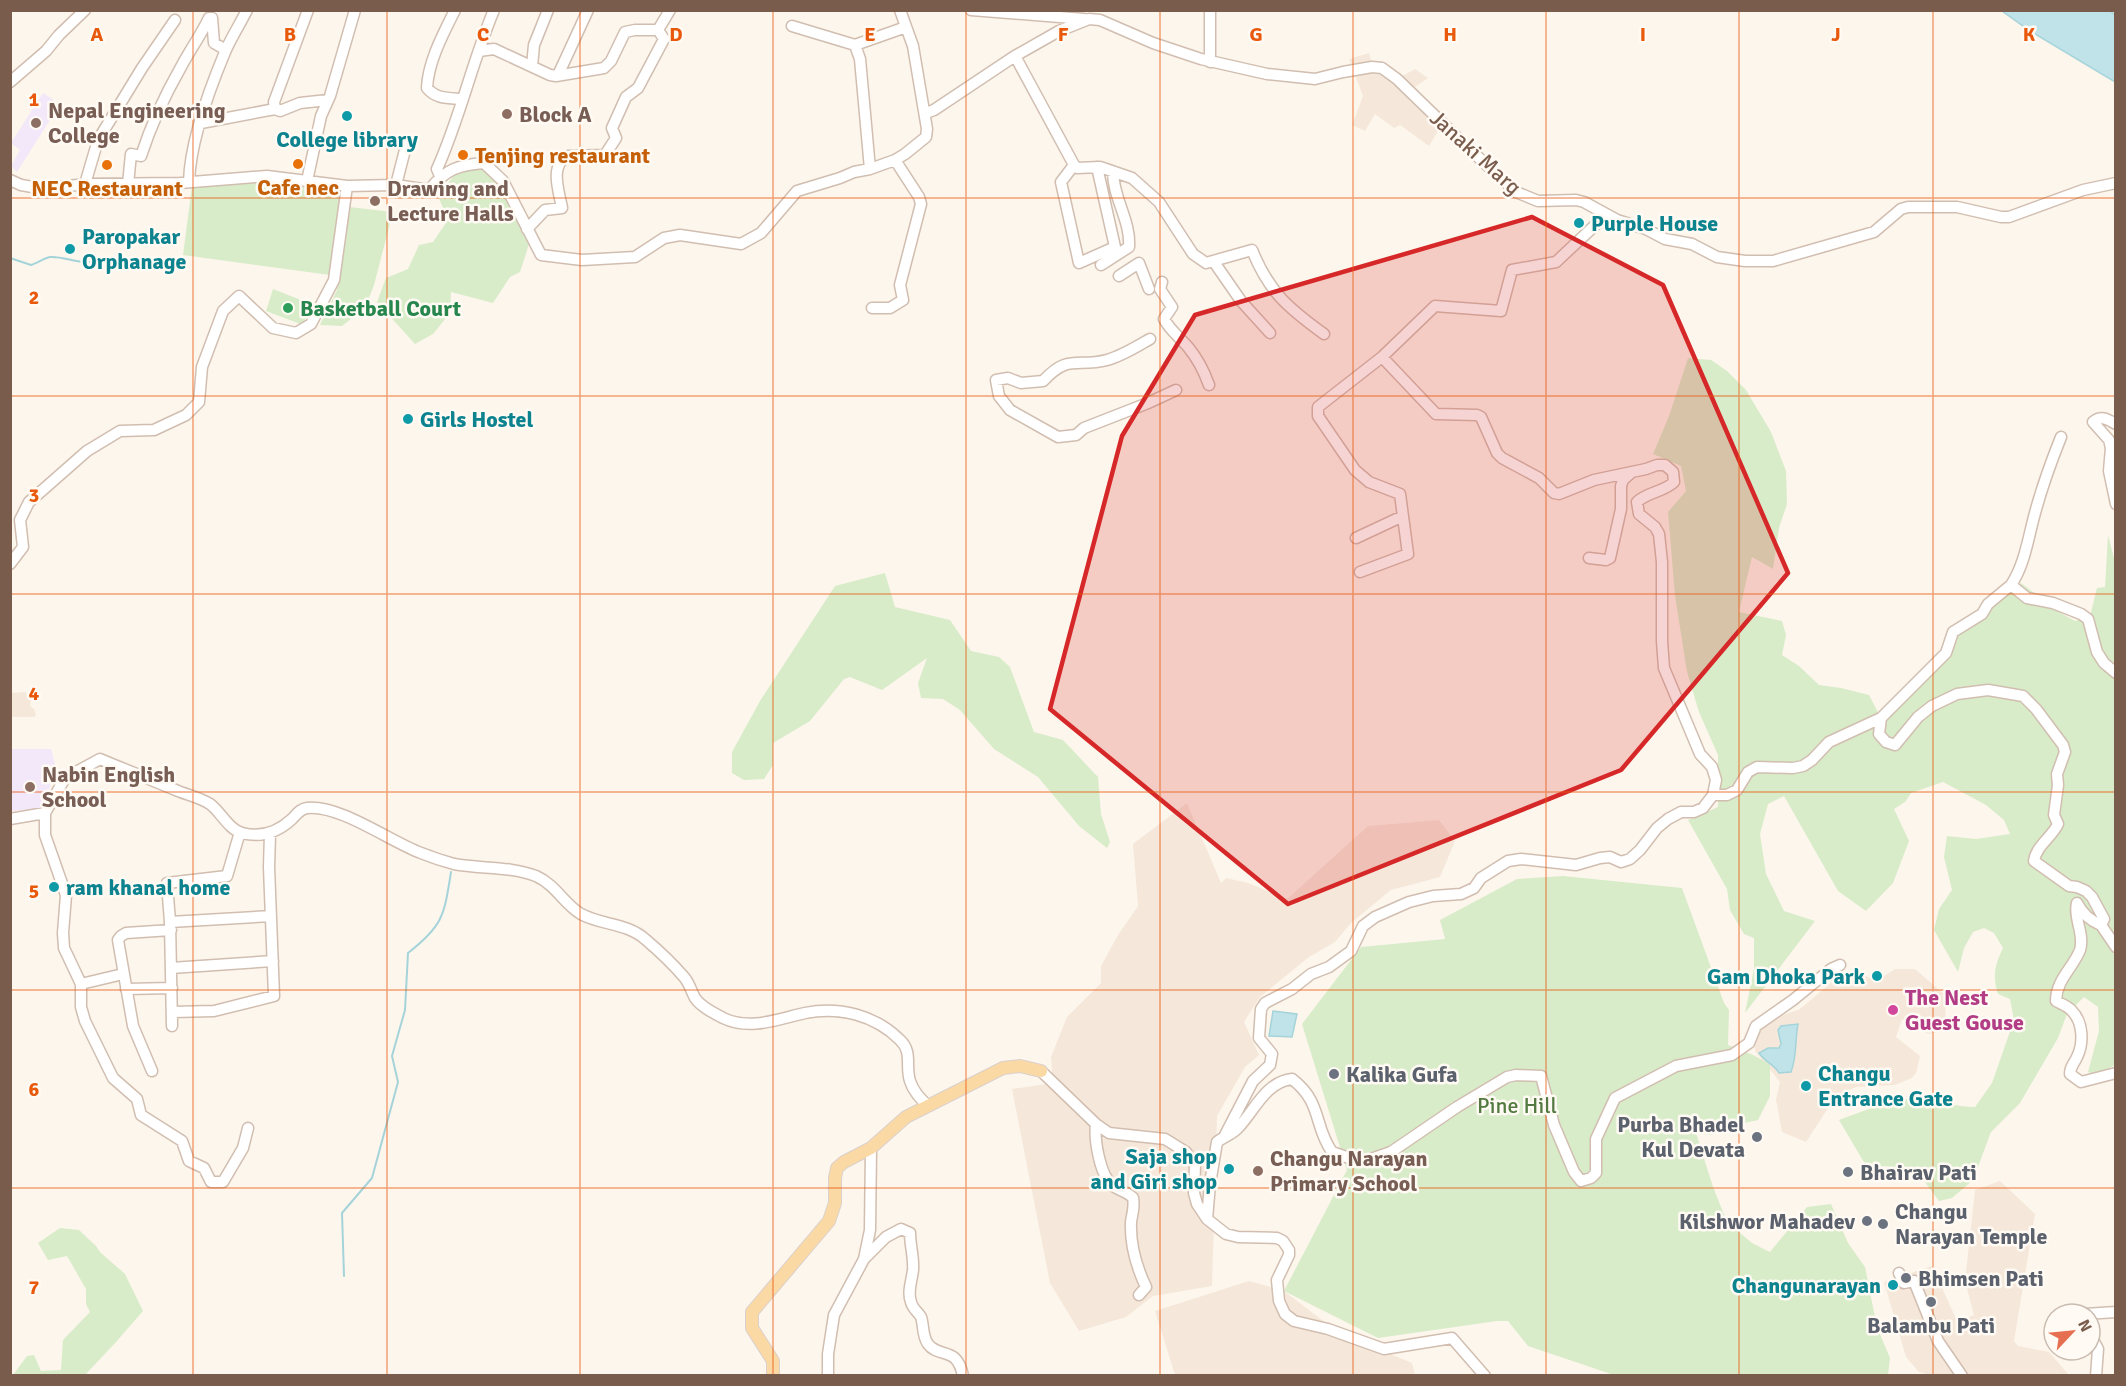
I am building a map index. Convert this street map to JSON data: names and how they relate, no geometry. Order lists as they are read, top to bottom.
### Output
{
  "streets": {
    "street": ["Janaki Marg"]
  },
  "parks": ["Pine Hill"],
  "places": [
    "Block A",
    "College library",
    "Nepal Engineering College",
    "Tenjing restaurant",
    "Cafe nec",
    "NEC Restaurant",
    "Drawing and Lecture Halls",
    "Purple House",
    "Paropakar Orphanage",
    "Basketball Court",
    "Girls Hostel",
    "Nabin English School",
    "ram khanal home",
    "Gam Dhoka Park",
    "The Nest Guest Gouse",
    "Kalika Gufa",
    "Changu Entrance Gate",
    "Purba Bhadel Kul Devata",
    "Saja shop and Giri shop",
    "Changu Narayan Primary School",
    "Bhairav Pati",
    "Kilshwor Mahadev",
    "Changu Narayan Temple",
    "Bhimsen Pati",
    "Changunarayan",
    "Balambu Pati"
  ],
  "north": "top right",
  "grid": {
    "columns": [
      "A",
      "B",
      "C",
      "D",
      "E",
      "F",
      "G",
      "H",
      "I",
      "J",
      "K"
    ],
    "rows": [
      "1",
      "2",
      "3",
      "4",
      "5",
      "6",
      "7"
    ]
  }
}
